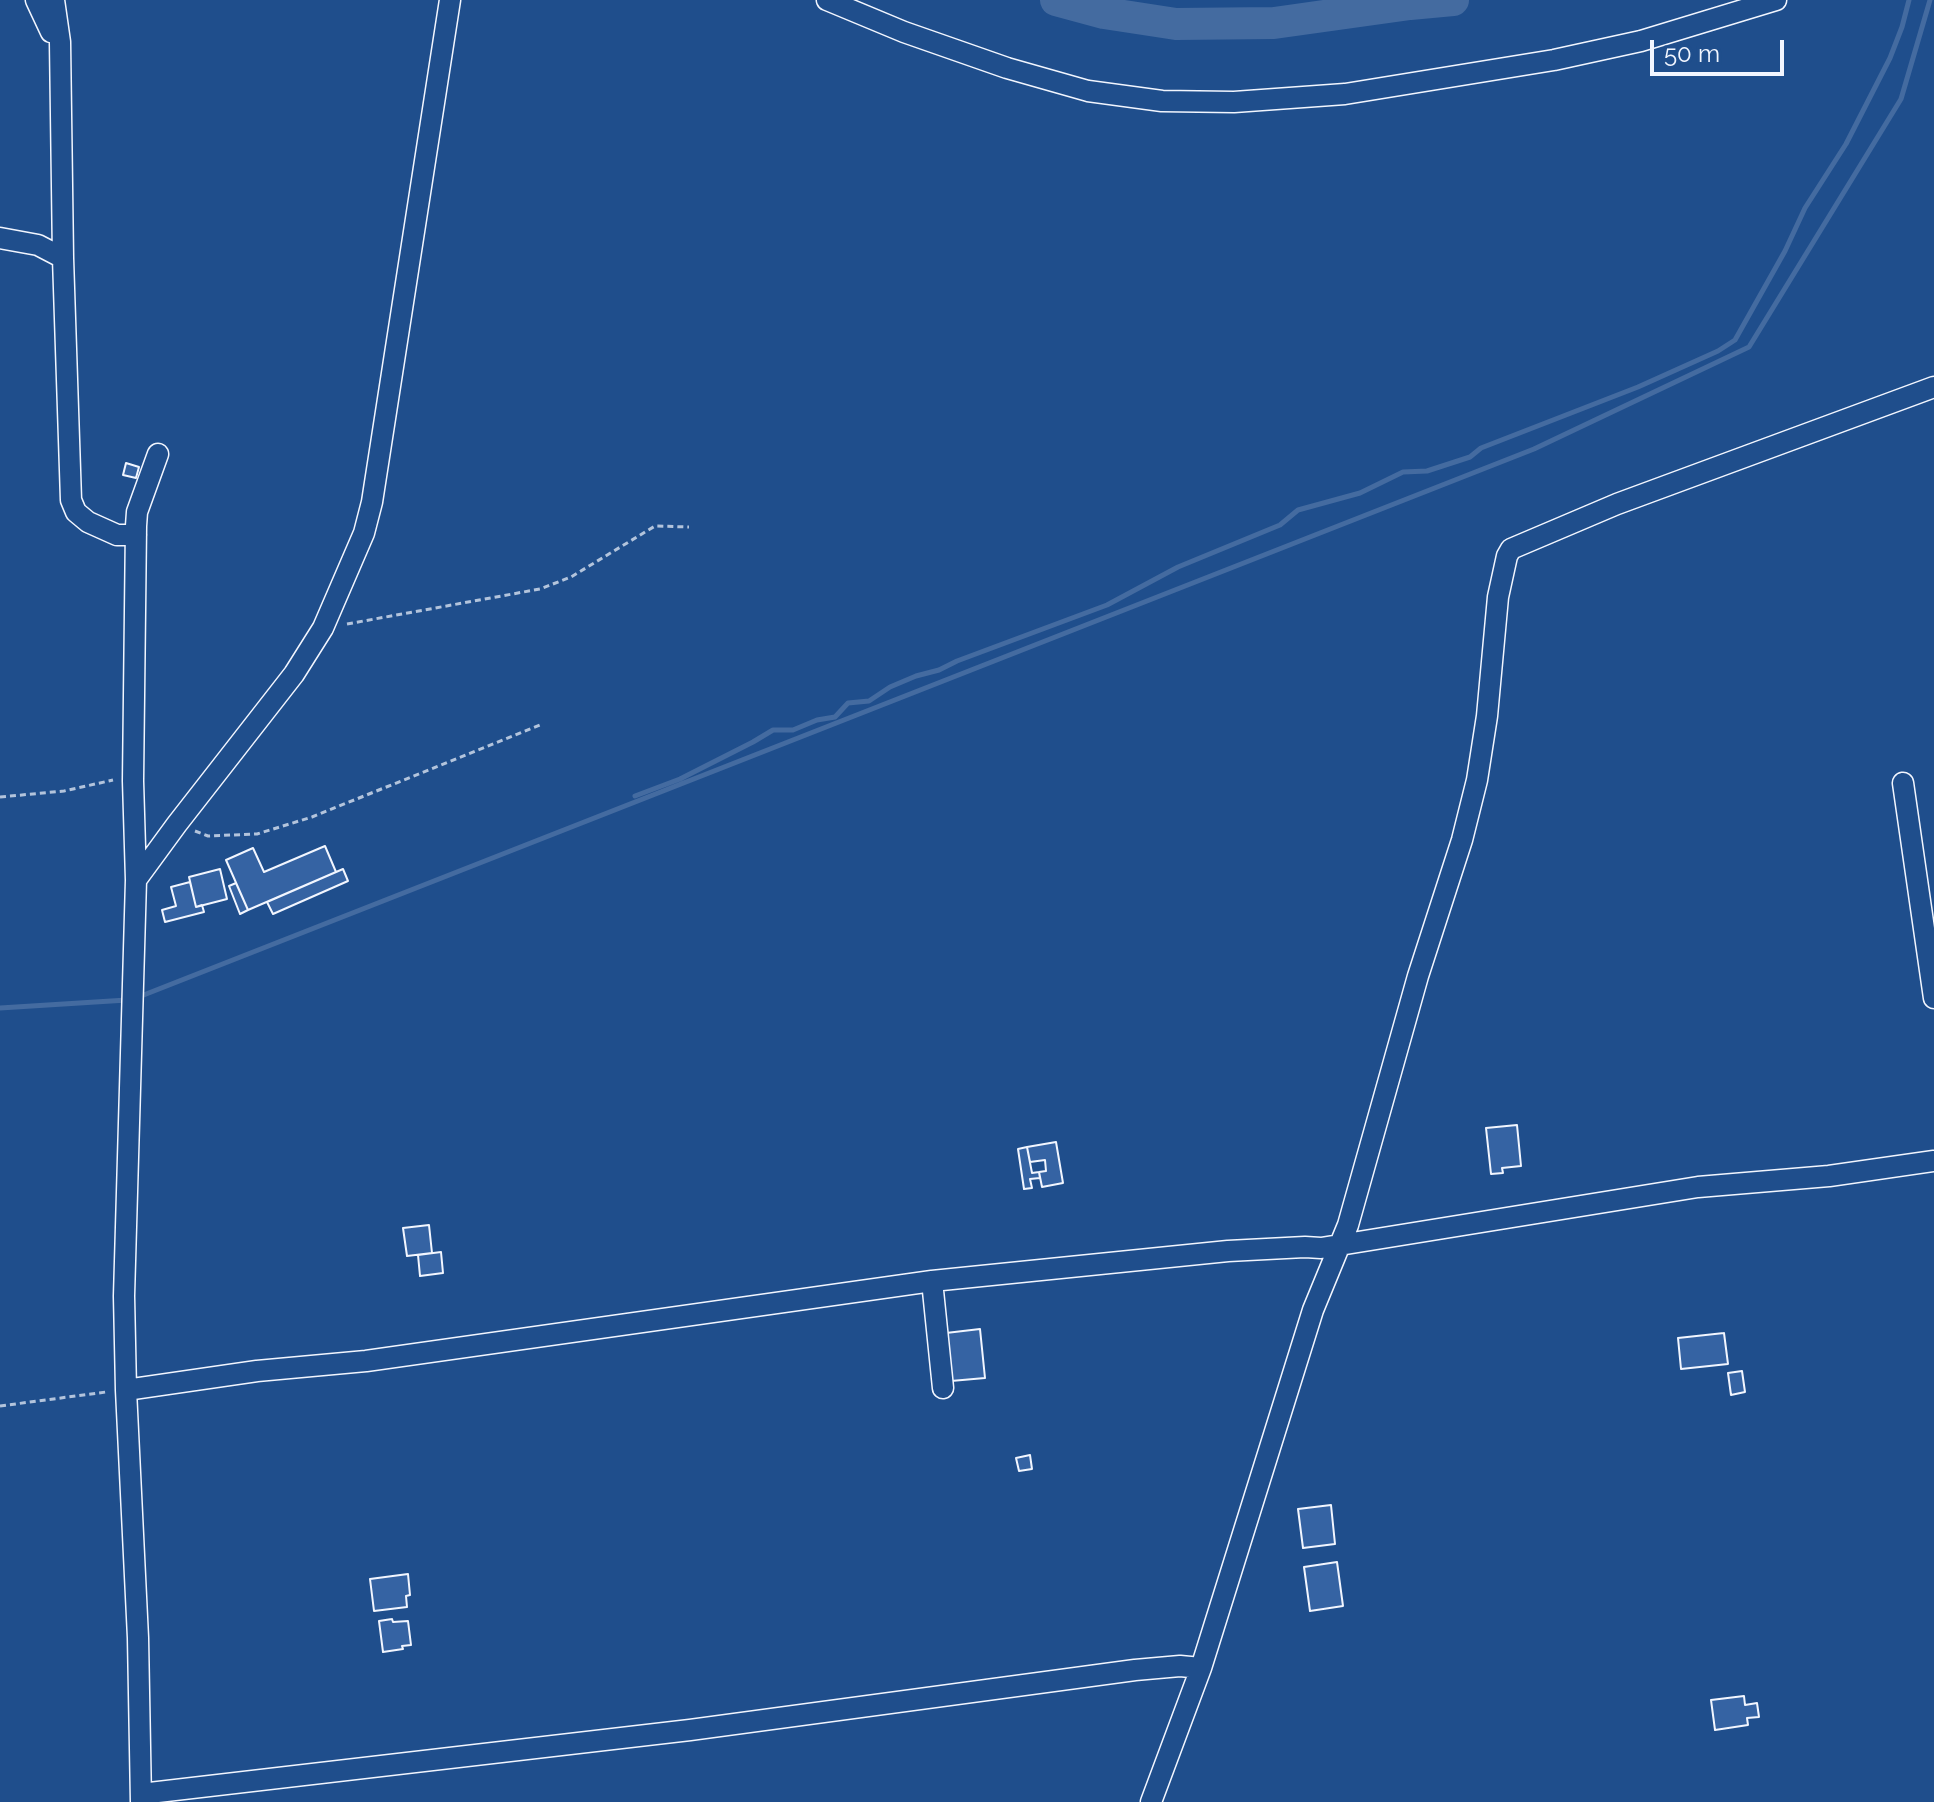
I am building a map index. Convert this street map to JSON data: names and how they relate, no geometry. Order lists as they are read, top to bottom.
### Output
{
  "scale_bar": "50 m"
}
